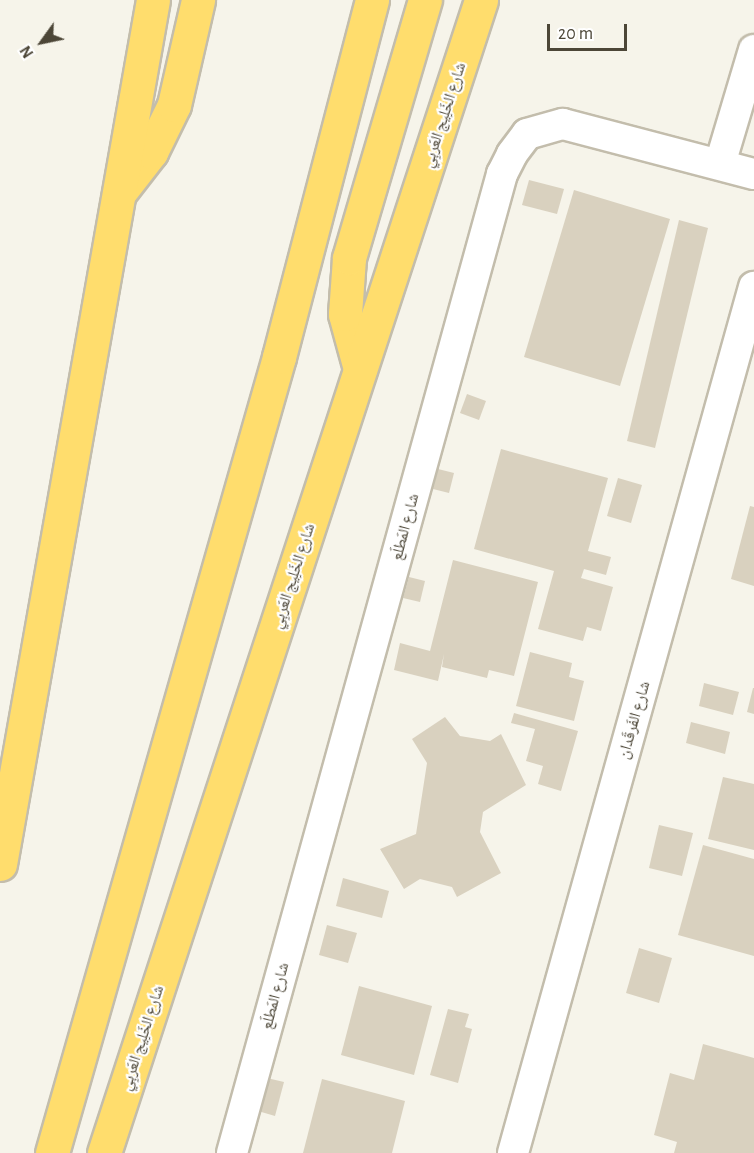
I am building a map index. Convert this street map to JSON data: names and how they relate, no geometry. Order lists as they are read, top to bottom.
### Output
{
  "streets": {
    "highway": ["شارع الخَلِيج العَربِي"],
    "street": ["شارع المَطلَع", "شارع الفَرقَدان"]
  },
  "scale_bar": "20 m",
  "north": "bottom left"
}
